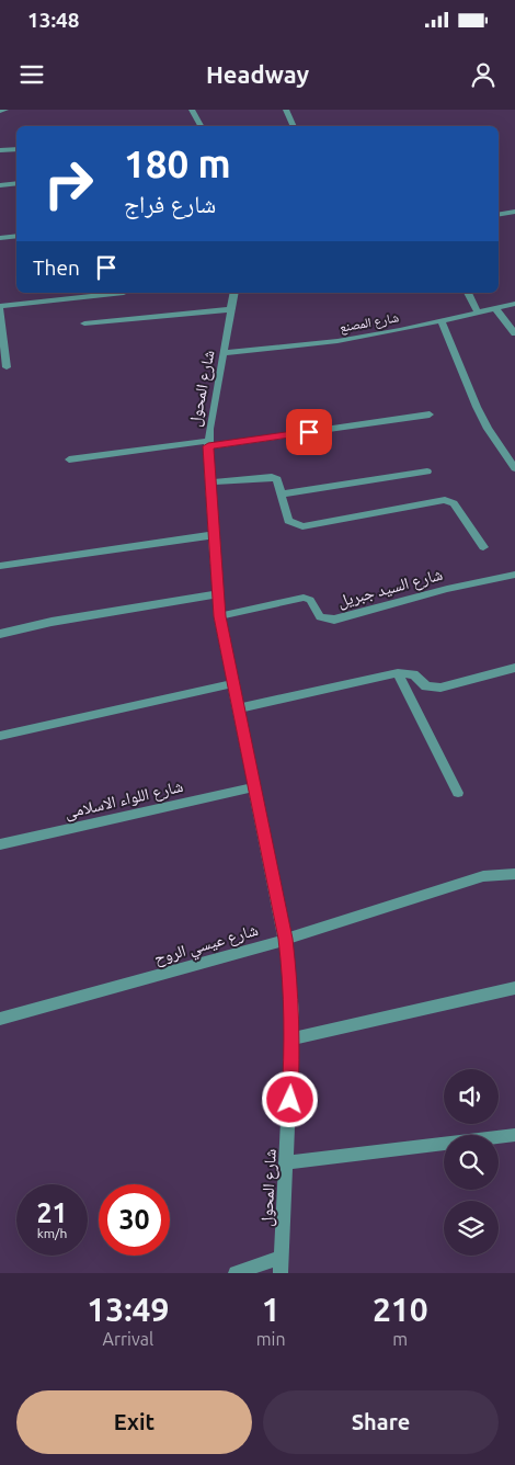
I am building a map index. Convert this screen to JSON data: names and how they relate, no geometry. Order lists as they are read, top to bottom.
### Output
{
  "streets": {
    "street": [
      "شارع المصنع",
      "شارع المحول",
      "شارع السيد جبريل",
      "شارع اللواء الاسلامى",
      "شارع عيسي الروح"
    ]
  },
  "crossings": [
    ["شارع المصنع", "شارع المحول"],
    ["شارع المحول", "شارع السيد جبريل"],
    ["شارع المحول", "شارع اللواء الاسلامى"],
    ["شارع المحول", "شارع عيسي الروح"]
  ],
  "page": {
    "status": "13:48",
    "header": "Headway",
    "turn": ["180 m", "شارع فراج"],
    "then": "Then",
    "speed": "21 km/h",
    "limit": "30",
    "eta": [
      "13:49",
      "Arrival",
      "1",
      "min",
      "210",
      "m"
    ],
    "buttons": ["Exit", "Share"]
  }
}
